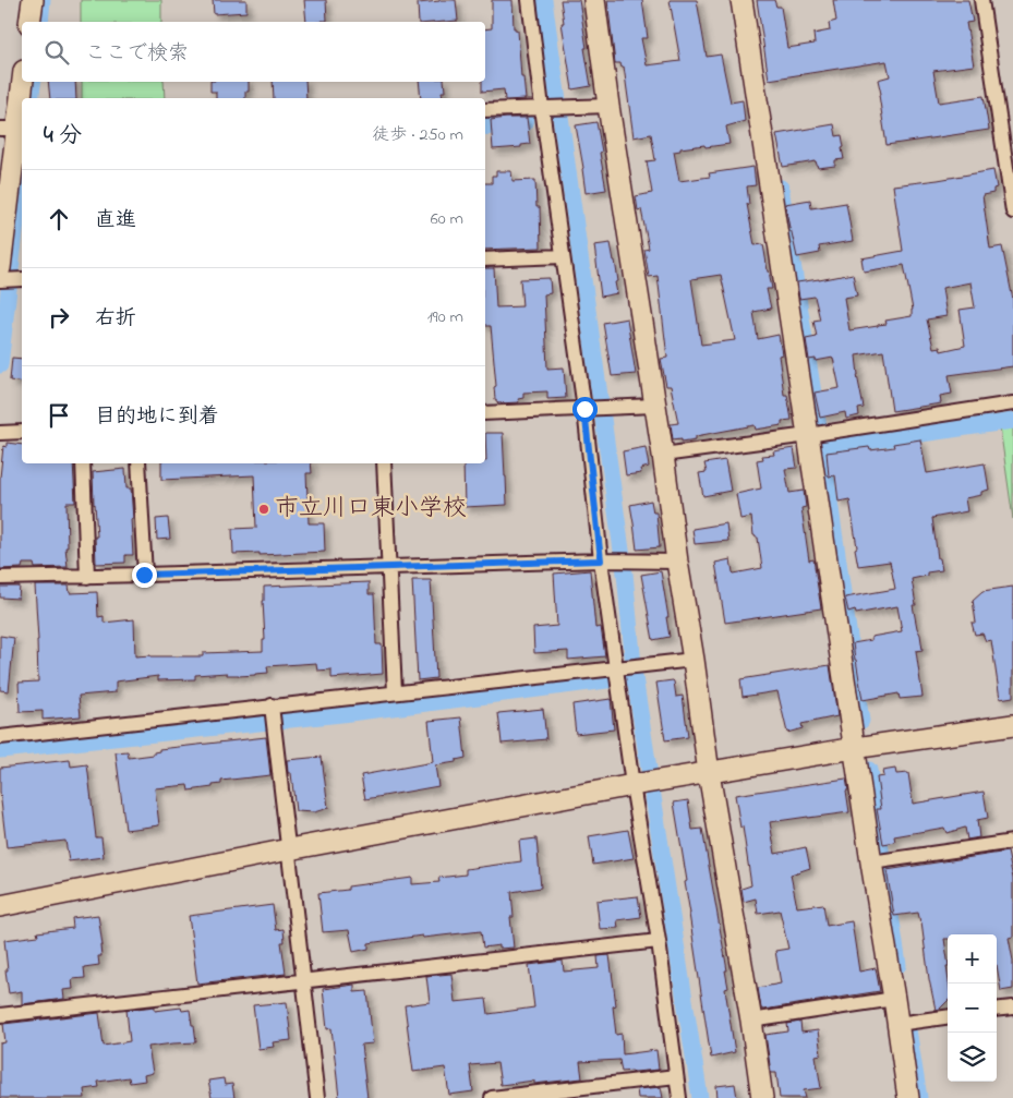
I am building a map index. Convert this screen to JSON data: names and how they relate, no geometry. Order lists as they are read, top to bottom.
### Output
{
  "places": ["市立川口東小学校"],
  "page": {
    "search": "ここで検索",
    "heading": ["4 分", "徒歩 · 250 m"],
    "list": [
      ["直進", "60 m"],
      ["右折", "190 m"],
      "目的地に到着"
    ],
    "map_buttons": ["+", "−"]
  }
}
